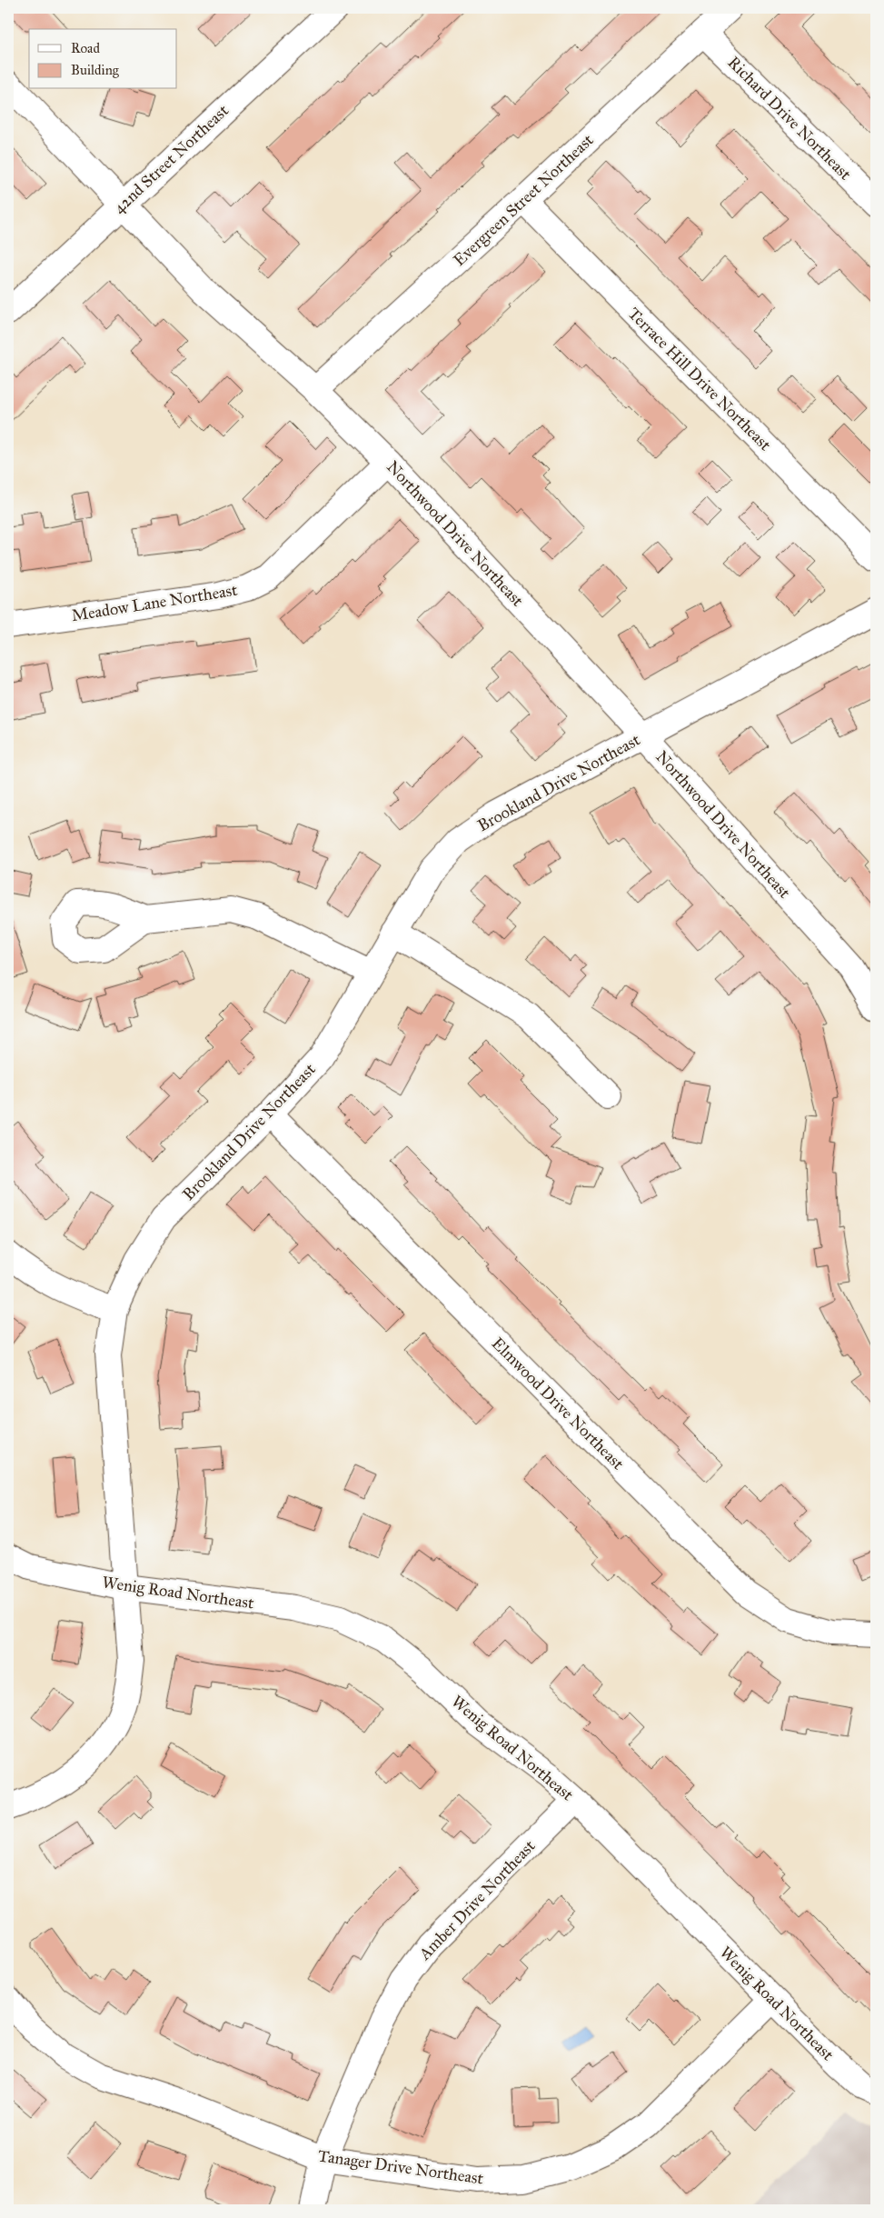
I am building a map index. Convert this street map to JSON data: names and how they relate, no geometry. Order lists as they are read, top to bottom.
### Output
{
  "streets": {
    "street": [
      "Richard Drive Northeast",
      "42nd Street Northeast",
      "Evergreen Street Northeast",
      "Terrace Hill Drive Northeast",
      "Northwood Drive Northeast",
      "Meadow Lane Northeast",
      "Brookland Drive Northeast",
      "Elmwood Drive Northeast",
      "Wenig Road Northeast",
      "Amber Drive Northeast",
      "Tanager Drive Northeast"
    ]
  },
  "crossings": [
    ["Richard Drive Northeast", "Evergreen Street Northeast"],
    ["42nd Street Northeast", "Northwood Drive Northeast"],
    ["Evergreen Street Northeast", "Terrace Hill Drive Northeast"],
    ["Evergreen Street Northeast", "Northwood Drive Northeast"],
    ["Northwood Drive Northeast", "Meadow Lane Northeast"],
    ["Northwood Drive Northeast", "Brookland Drive Northeast"],
    ["Brookland Drive Northeast", "Elmwood Drive Northeast"],
    ["Brookland Drive Northeast", "Wenig Road Northeast"],
    ["Wenig Road Northeast", "Amber Drive Northeast"],
    ["Wenig Road Northeast", "Tanager Drive Northeast"],
    ["Amber Drive Northeast", "Tanager Drive Northeast"]
  ],
  "legend": ["Road", "Building"]
}
